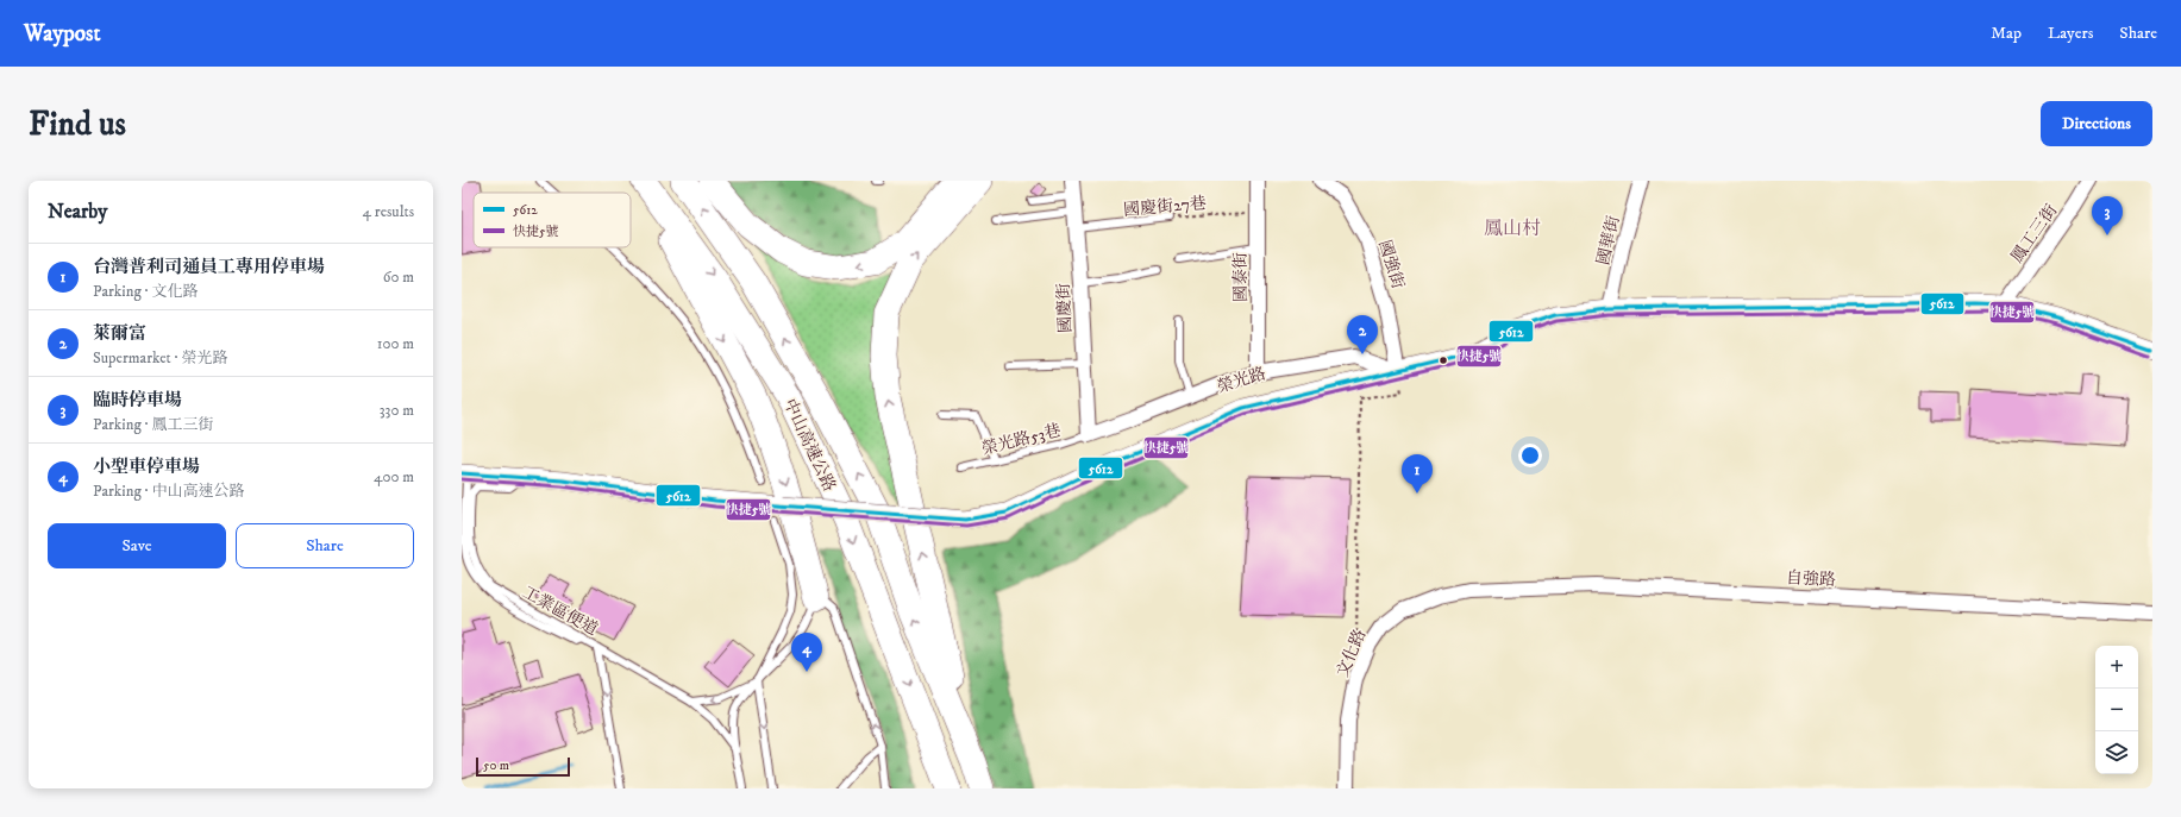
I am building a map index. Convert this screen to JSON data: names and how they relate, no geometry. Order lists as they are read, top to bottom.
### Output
{
  "streets": {
    "highway": ["中山高速公路"],
    "street": [
      "鳳工三街",
      "國華街",
      "國強街",
      "國泰街",
      "國慶街",
      "榮光路",
      "自強路",
      "文化路"
    ],
    "lane": ["國慶街27巷", "榮光路53巷", "工業區便道"]
  },
  "crossings": [
    ["國慶街27巷", "國泰街"],
    ["國慶街27巷", "國慶街"],
    ["鳳工三街", "榮光路"],
    ["國華街", "榮光路"],
    ["國強街", "榮光路"],
    ["國泰街", "榮光路"],
    ["國慶街", "榮光路"],
    ["國慶街", "榮光路53巷"],
    ["榮光路", "榮光路53巷"],
    ["自強路", "文化路"]
  ],
  "districts": ["鳳山村"],
  "lines": ["transit line 5612", "transit line 快捷5號"],
  "legend": ["5612", "快捷5號"],
  "scale_bar": "50 m",
  "page": {
    "header": "Waypost",
    "nav": ["Map", "Layers", "Share"],
    "buttons": [
      "Directions",
      ["Save", "Share"]
    ],
    "title": "Find us",
    "heading": ["Nearby", "4 results"],
    "pins": [
      "3",
      "2",
      "1",
      "4"
    ],
    "list": [
      {
        "mark": "1",
        "name": "台灣普利司通員工專用停車場",
        "note": "Parking · 文化路",
        "value": "60 m"
      },
      {
        "mark": "2",
        "name": "萊爾富",
        "note": "Supermarket · 榮光路",
        "value": "100 m"
      },
      {
        "mark": "3",
        "name": "臨時停車場",
        "note": "Parking · 鳳工三街",
        "value": "330 m"
      },
      {
        "mark": "4",
        "name": "小型車停車場",
        "note": "Parking · 中山高速公路",
        "value": "400 m"
      }
    ],
    "map_buttons": ["+", "−"],
    "scale": "50 m"
  }
}
